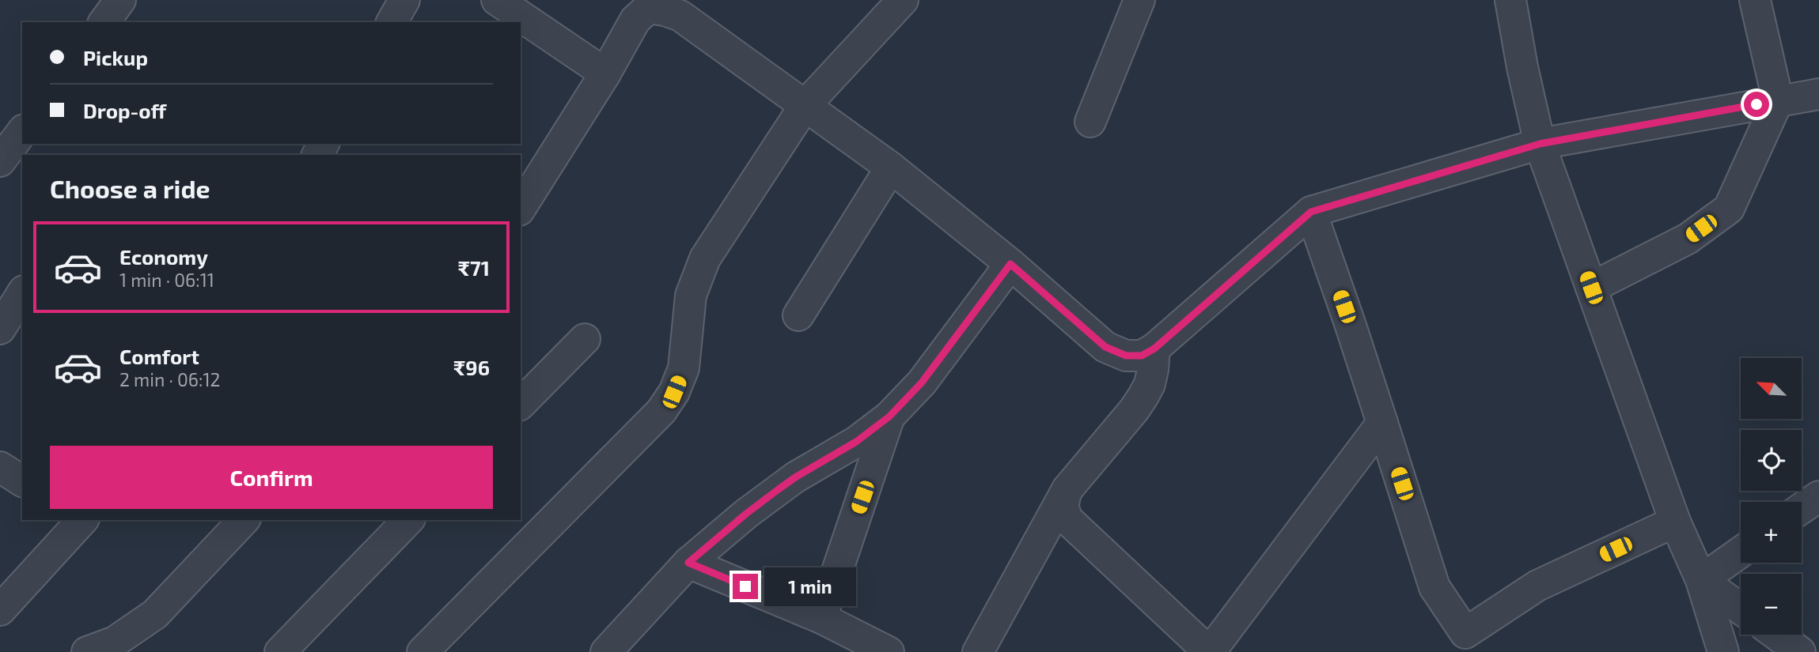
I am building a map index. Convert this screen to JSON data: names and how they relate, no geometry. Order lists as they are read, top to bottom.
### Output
{
  "north": "top left",
  "page": {
    "banner": ["Pickup", "Drop-off"],
    "heading": "Choose a ride",
    "list": [
      {
        "name": "Economy",
        "note": "1 min · 06:11",
        "value": "₹71"
      },
      {
        "name": "Comfort",
        "note": "2 min · 06:12",
        "value": "₹96"
      }
    ],
    "map_buttons": ["+", "−"],
    "buttons": "Confirm",
    "bubble": "1 min"
  }
}
